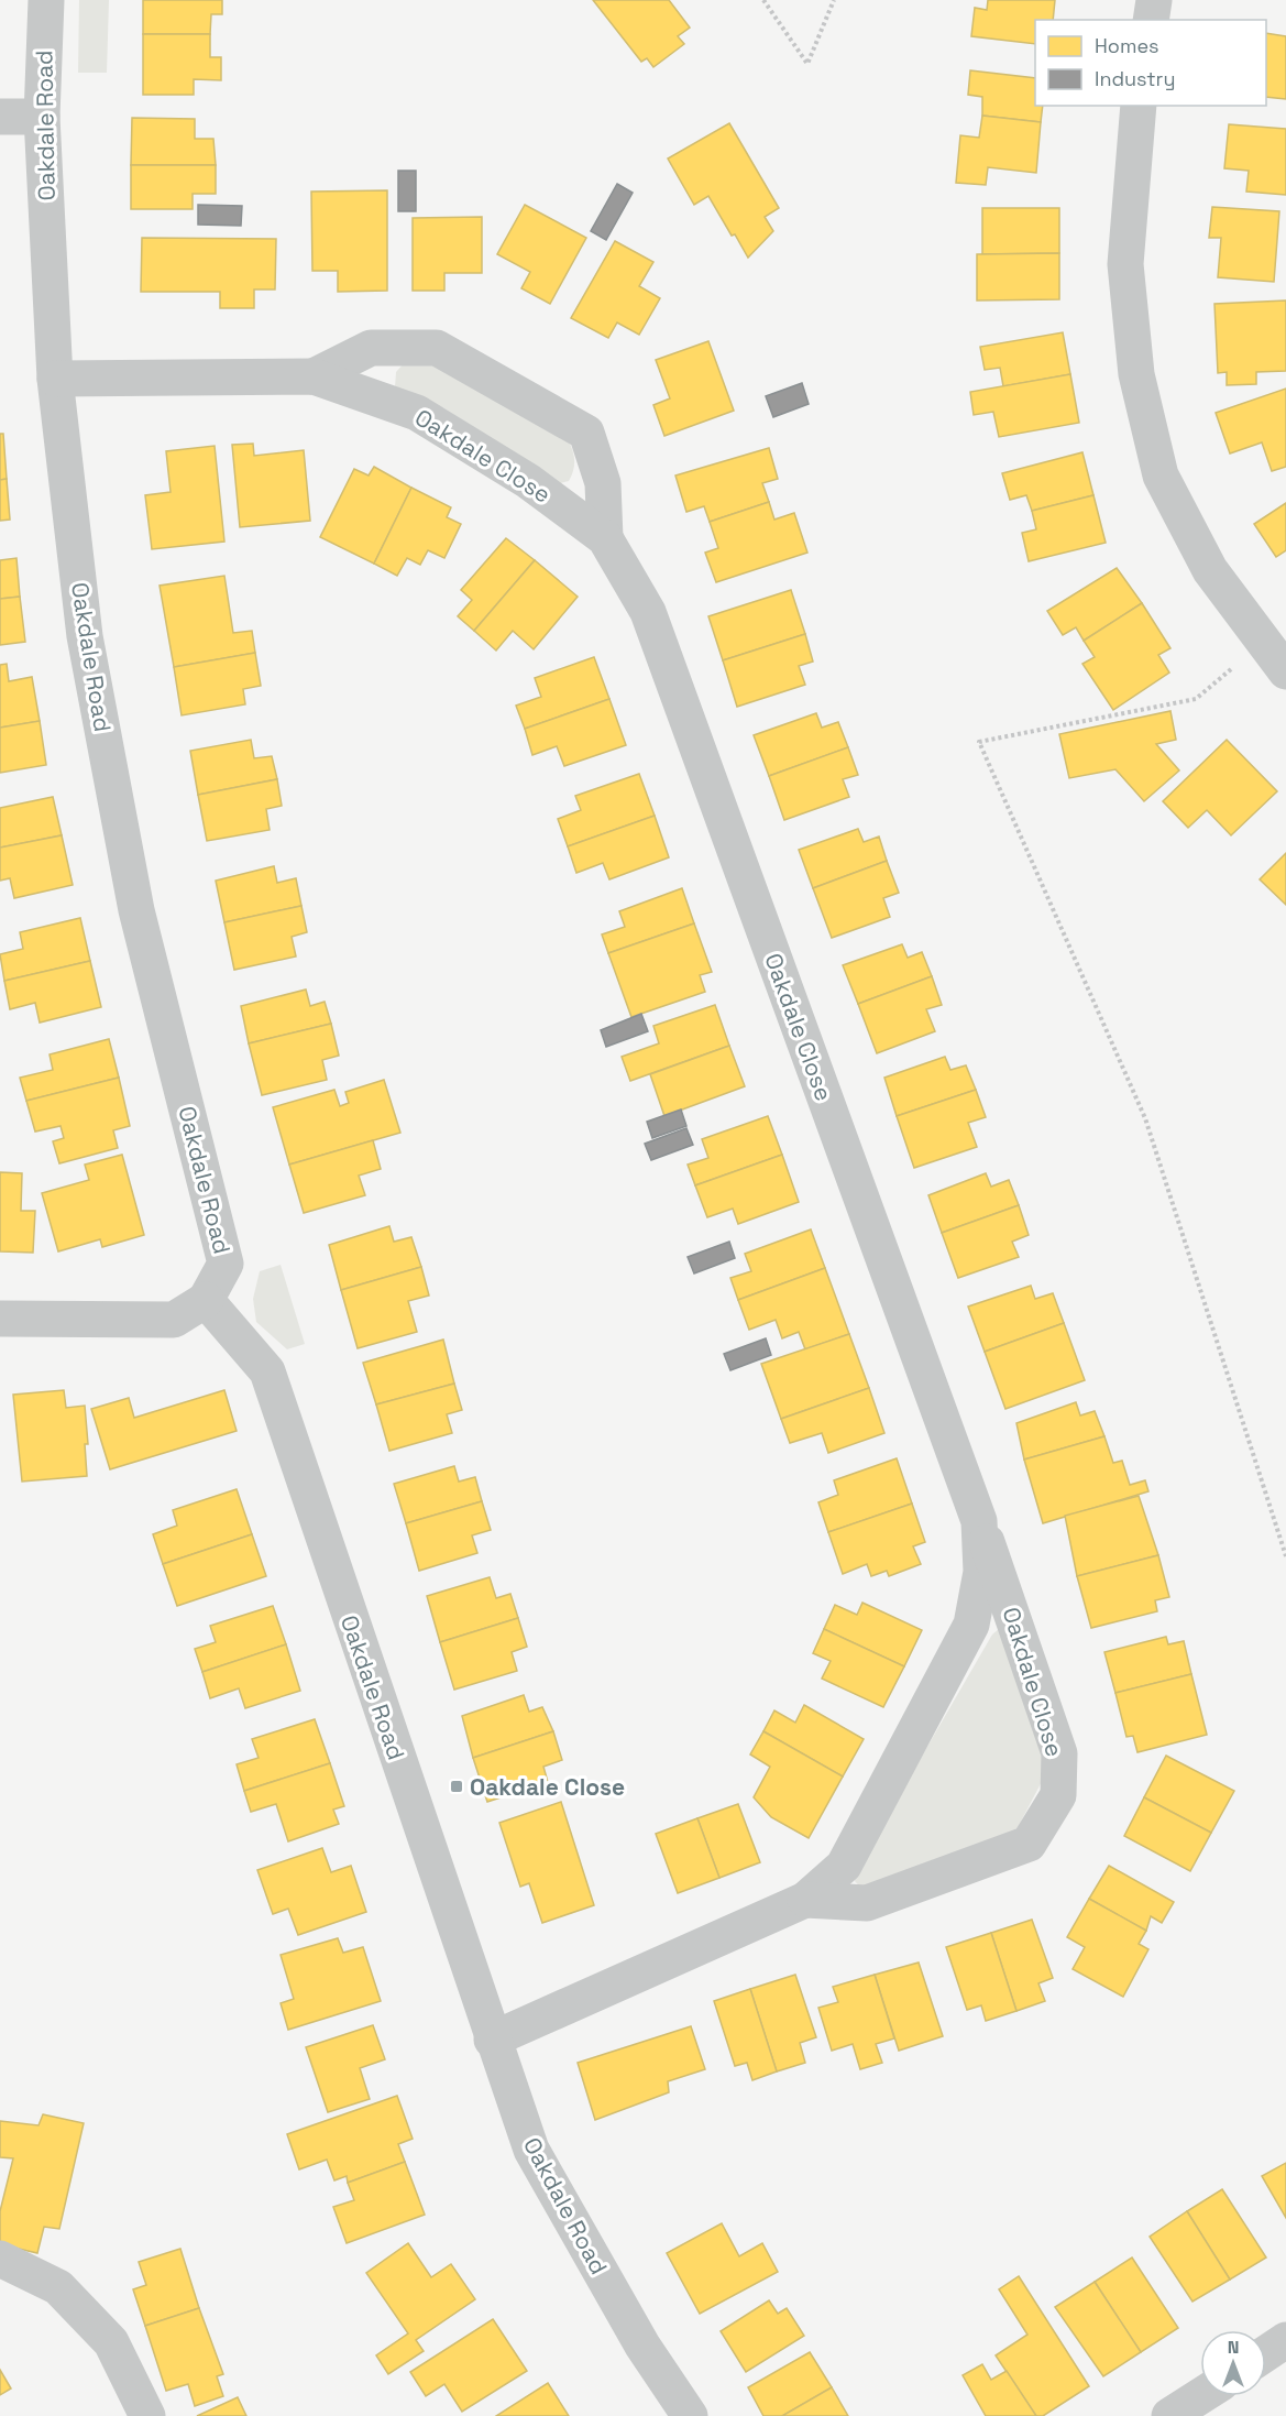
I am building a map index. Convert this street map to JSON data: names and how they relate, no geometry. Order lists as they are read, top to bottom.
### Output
{
  "streets": {
    "street": ["Oakdale Road", "Oakdale Close"]
  },
  "crossings": [
    ["Oakdale Road", "Oakdale Close"]
  ],
  "places": {
    "transit": ["Oakdale Close"]
  },
  "legend": ["Homes", "Industry"],
  "north": "top"
}
